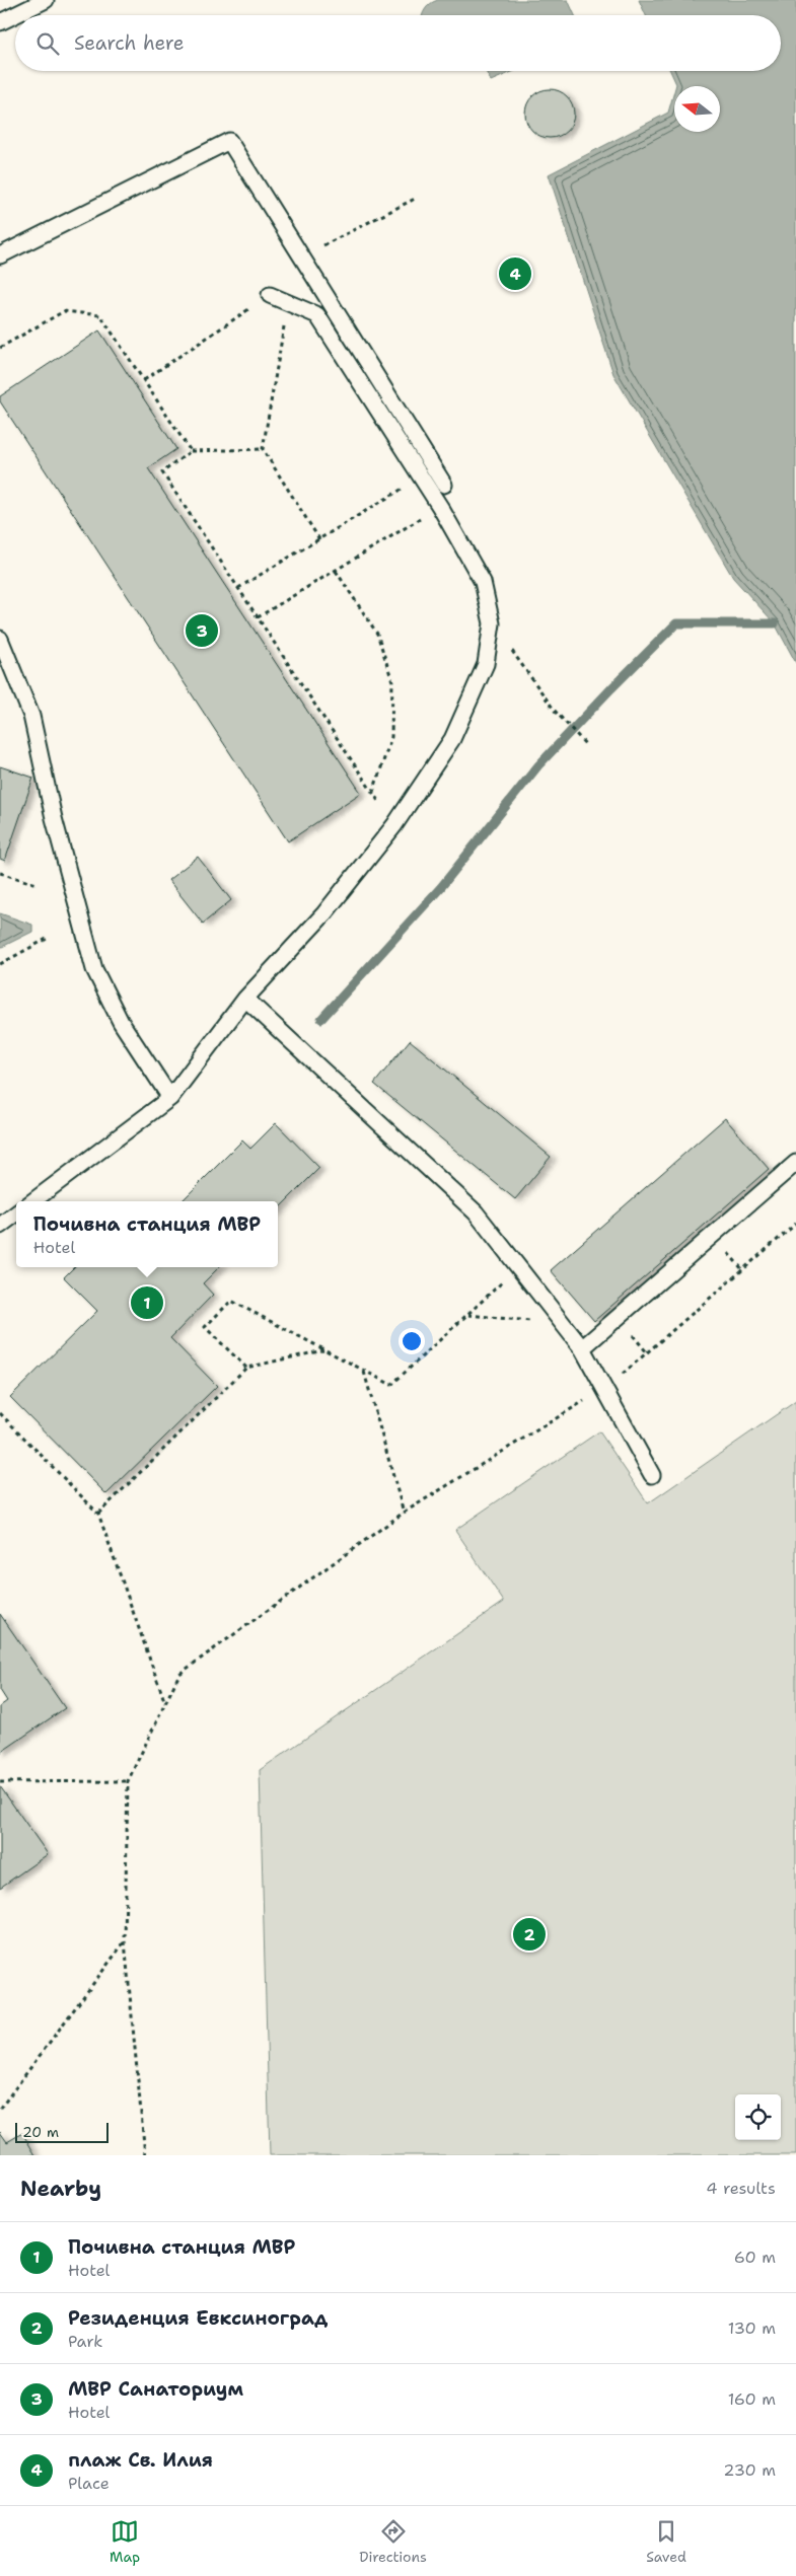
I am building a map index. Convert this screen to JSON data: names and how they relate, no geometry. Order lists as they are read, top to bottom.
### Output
{
  "scale_bar": "20 m",
  "north": "left",
  "page": {
    "search": "Search here",
    "pins": [
      "4",
      "3",
      "1",
      "2"
    ],
    "popup": ["Почивна станция МВР", "Hotel"],
    "scale": "20 m",
    "heading": ["Nearby", "4 results"],
    "list": [
      {
        "mark": "1",
        "name": "Почивна станция МВР",
        "note": "Hotel",
        "value": "60 m"
      },
      {
        "mark": "2",
        "name": "Резиденция Евксиноград",
        "note": "Park",
        "value": "130 m"
      },
      {
        "mark": "3",
        "name": "МВР Санаториум",
        "note": "Hotel",
        "value": "160 m"
      },
      {
        "mark": "4",
        "name": "плаж Св. Илия",
        "note": "Place",
        "value": "230 m"
      }
    ],
    "nav": ["Map", "Directions", "Saved"]
  }
}
